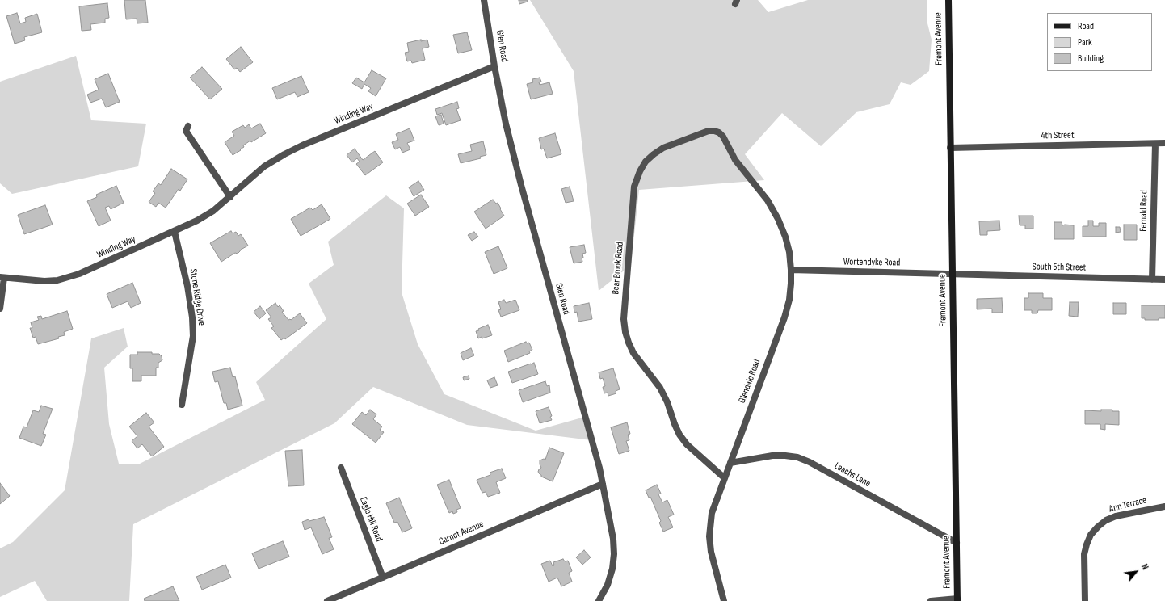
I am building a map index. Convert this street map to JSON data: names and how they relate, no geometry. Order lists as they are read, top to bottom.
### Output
{
  "streets": {
    "street": [
      "Fremont Avenue",
      "Glen Road",
      "Winding Way",
      "4th Street",
      "Fernald Road",
      "Wortendyke Road",
      "South 5th Street",
      "Bear Brook Road",
      "Stone Ridge Drive",
      "Glendale Road",
      "Leachs Lane",
      "Ann Terrace",
      "Eagle Hill Road",
      "Carnot Avenue"
    ]
  },
  "crossings": [
    ["Fremont Avenue", "4th Street"],
    ["Fremont Avenue", "Wortendyke Road"],
    ["Fremont Avenue", "South 5th Street"],
    ["Fremont Avenue", "Leachs Lane"],
    ["Glen Road", "Winding Way"],
    ["Glen Road", "Carnot Avenue"],
    ["Winding Way", "Stone Ridge Drive"],
    ["4th Street", "Fernald Road"],
    ["Fernald Road", "South 5th Street"],
    ["Wortendyke Road", "South 5th Street"],
    ["Wortendyke Road", "Glendale Road"],
    ["Bear Brook Road", "Glendale Road"],
    ["Glendale Road", "Leachs Lane"],
    ["Eagle Hill Road", "Carnot Avenue"]
  ],
  "legend": ["Road", "Park", "Building"],
  "north": "top right"
}
